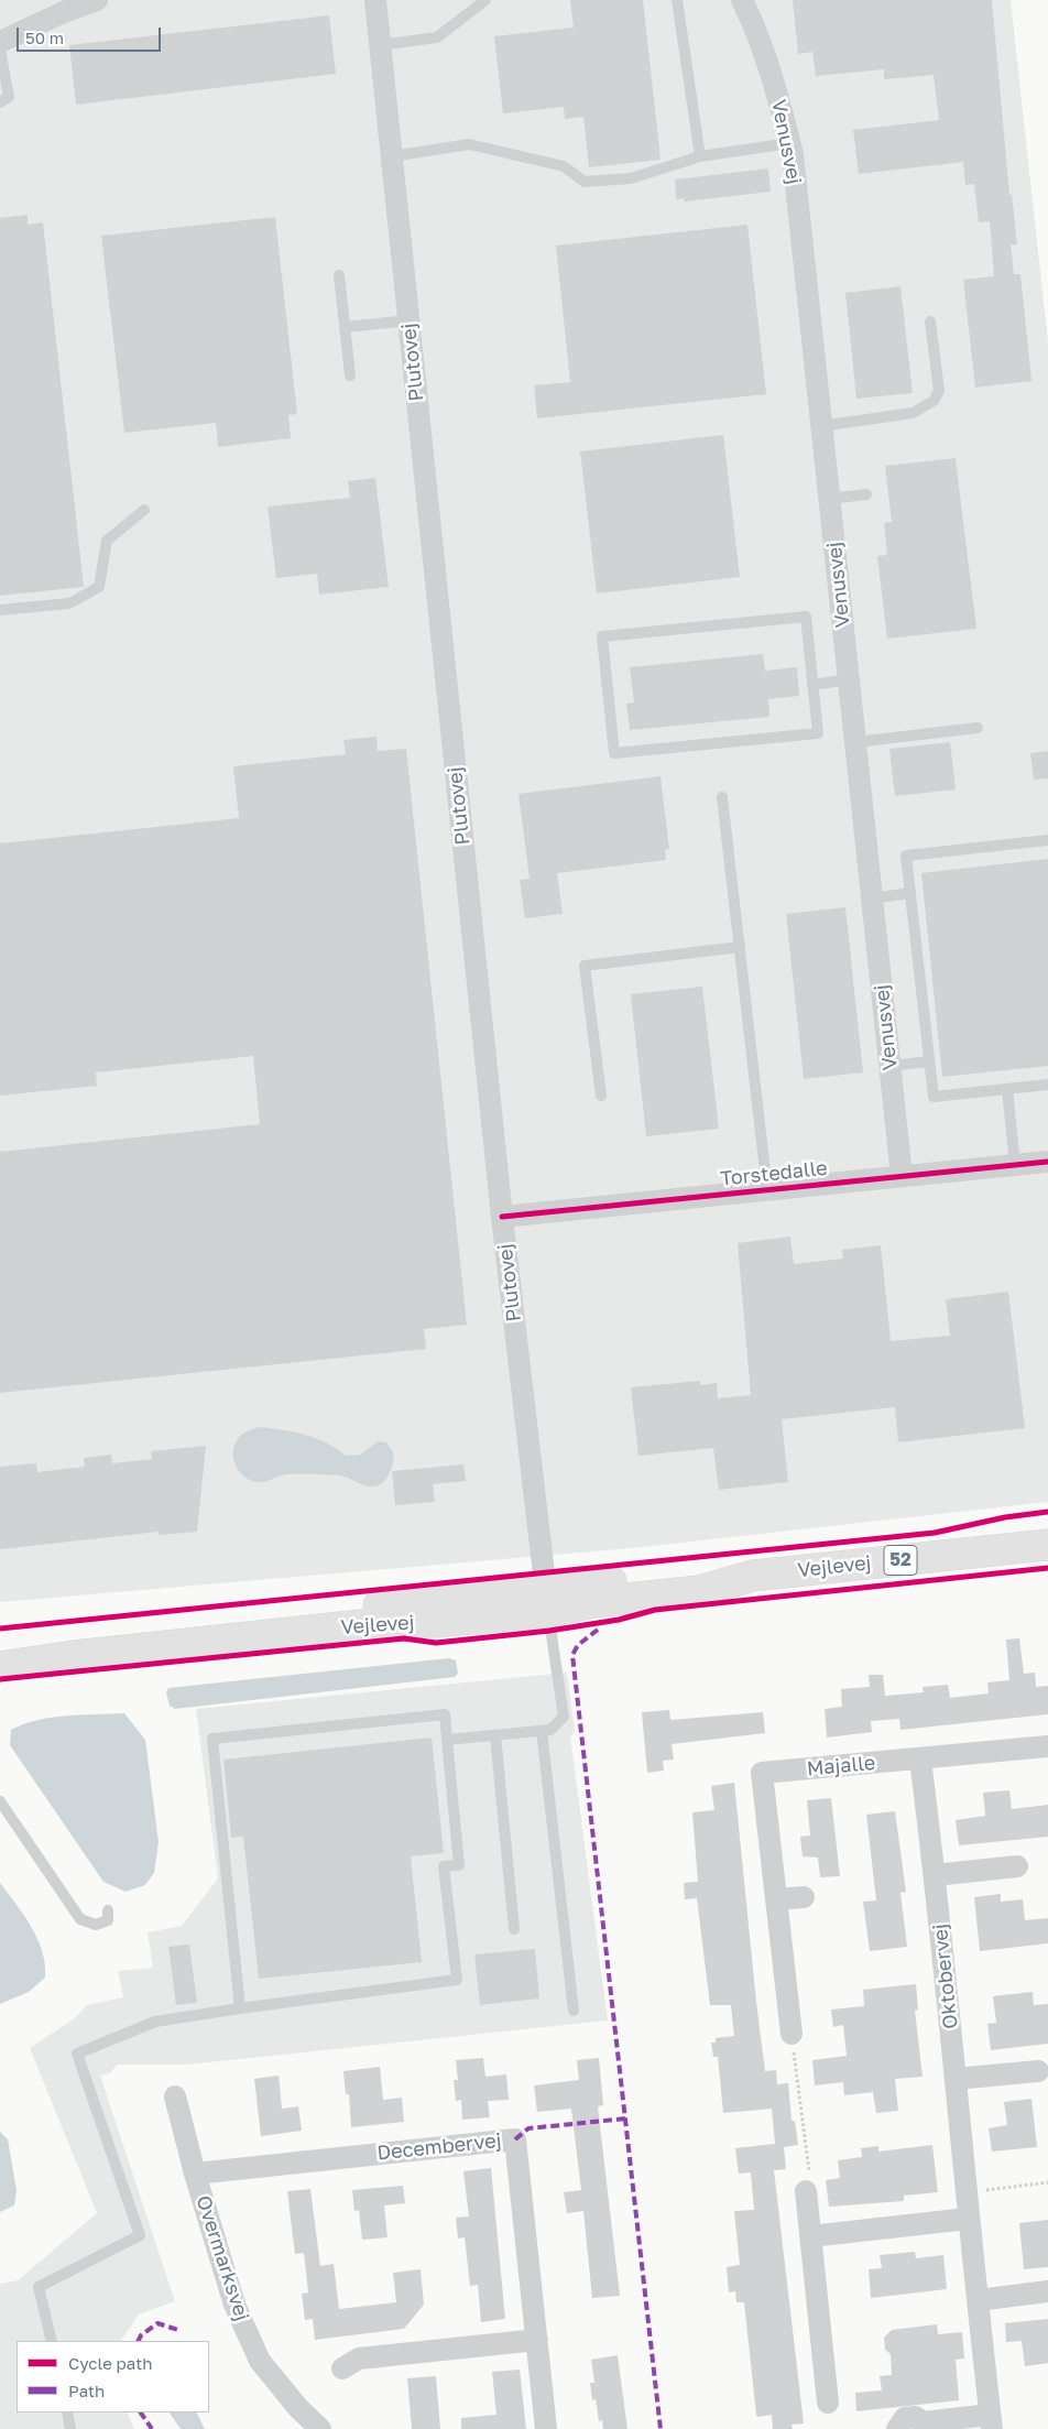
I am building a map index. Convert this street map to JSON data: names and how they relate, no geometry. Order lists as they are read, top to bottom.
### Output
{
  "streets": {
    "main road": ["52", "Vejlevej"],
    "street": [
      "Venusvej",
      "Plutovej",
      "Torstedalle",
      "Majalle",
      "Oktobervej",
      "Decembervej",
      "Overmarksvej"
    ]
  },
  "crossings": [
    ["Venusvej", "Torstedalle"],
    ["Plutovej", "Torstedalle"],
    ["Plutovej", "Vejlevej"],
    ["Majalle", "Oktobervej"],
    ["Decembervej", "Overmarksvej"]
  ],
  "legend": ["Cycle path", "Path"],
  "scale_bar": "50 m"
}
